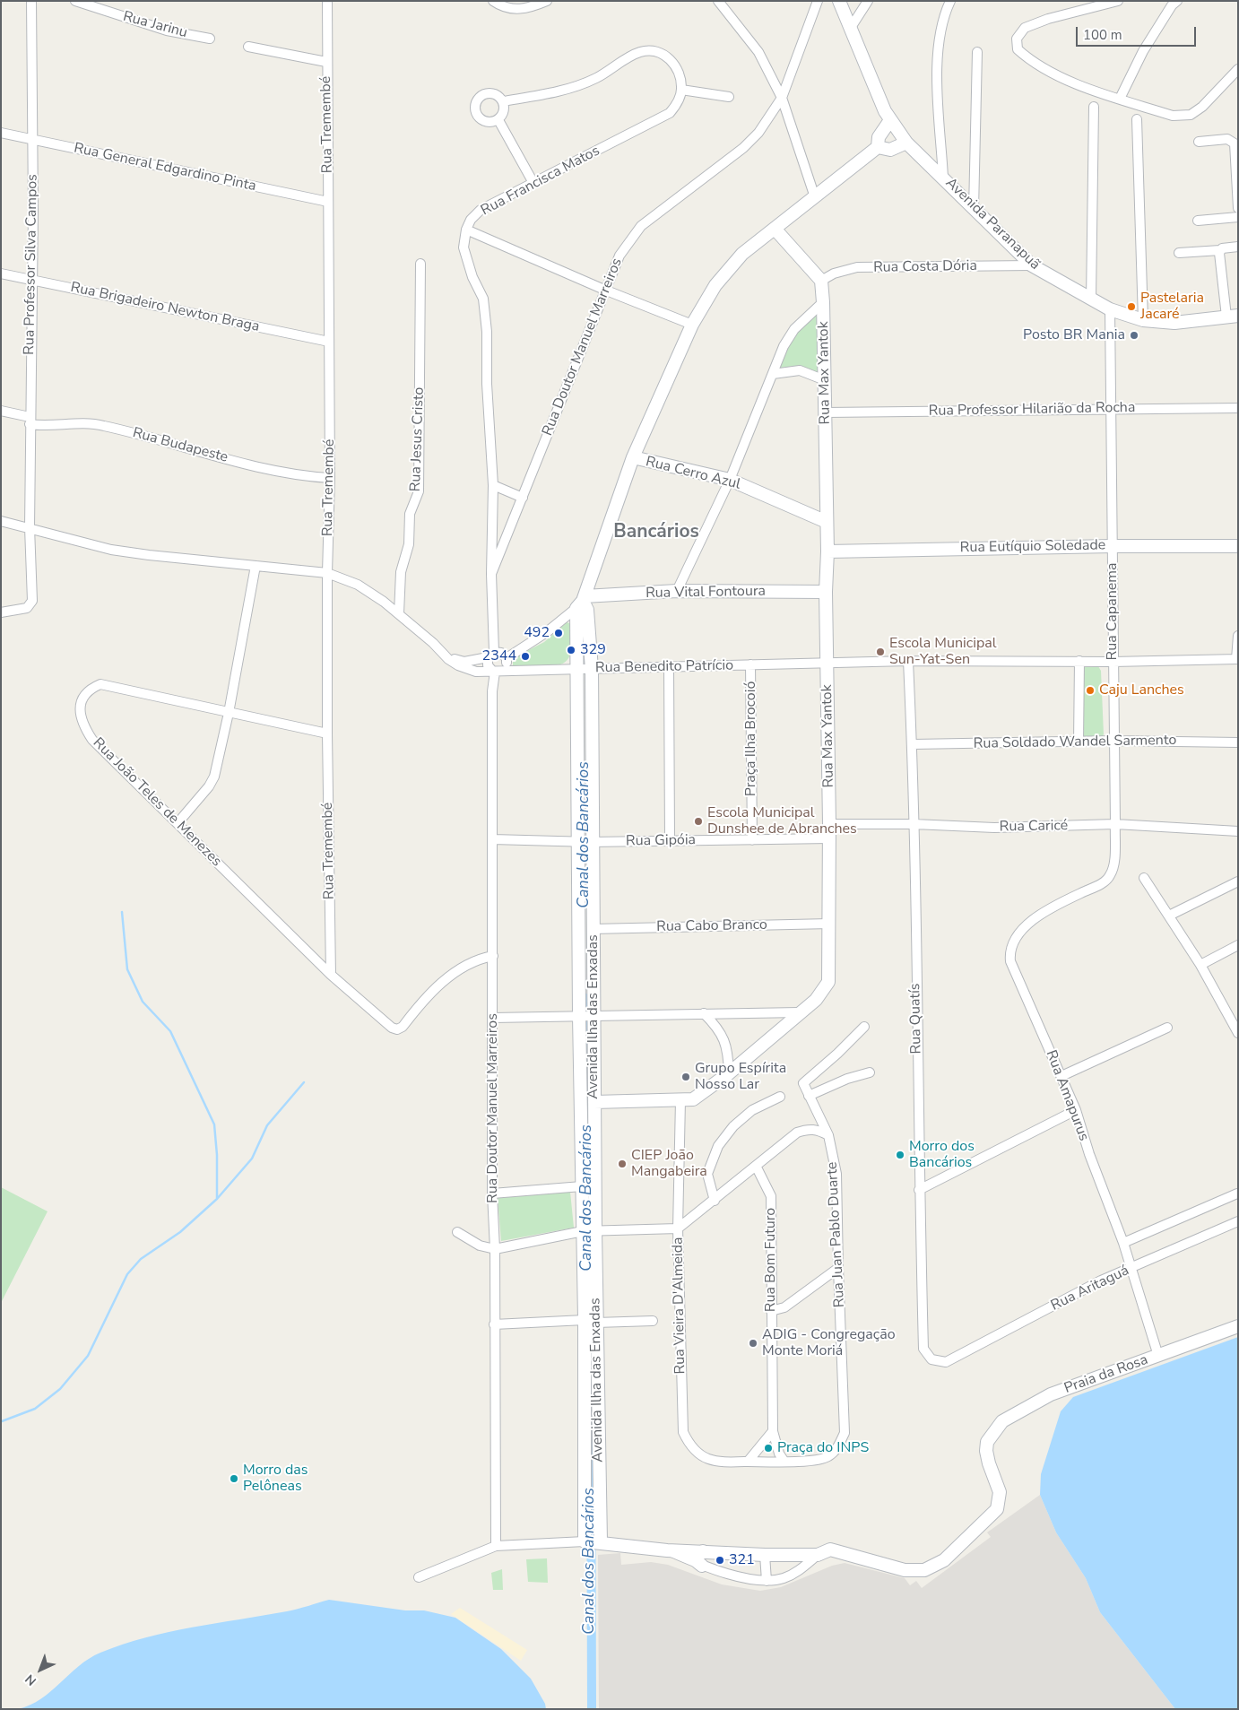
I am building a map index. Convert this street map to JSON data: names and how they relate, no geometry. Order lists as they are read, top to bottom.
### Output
{
  "streets": {
    "street": [
      "Rua Jarinu",
      "Rua Tremembé",
      "Rua General Edgardino Pinta",
      "Rua Francisca Matos",
      "Avenida Paranapuã",
      "Rua Professor Silva Campos",
      "Rua Costa Dória",
      "Rua Brigadeiro Newton Braga",
      "Rua Doutor Manuel Marreiros",
      "Rua Max Yantok",
      "Rua Professor Hilarião da Rocha",
      "Rua Jesus Cristo",
      "Rua Budapeste",
      "Rua Cerro Azul",
      "Rua Eutíquio Soledade",
      "Rua Vital Fontoura",
      "Rua Capanema",
      "Rua Benedito Patrício",
      "Praça Ilha Brocoió",
      "Rua Soldado Wandel Sarmento",
      "Rua João Teles de Menezes",
      "Rua Caricé",
      "Rua Gipóia",
      "Rua Cabo Branco",
      "Avenida Ilha das Enxadas",
      "Rua Quatís",
      "Rua Amapurus",
      "Rua Juan Pablo Duarte",
      "Rua Bom Futuro",
      "Rua Aritaguá",
      "Rua Vieira D'Almeida",
      "Praia da Rosa"
    ]
  },
  "crossings": [
    ["Rua Tremembé", "Rua General Edgardino Pinta"],
    ["Rua Tremembé", "Rua Brigadeiro Newton Braga"],
    ["Rua Tremembé", "Rua Budapeste"],
    ["Rua Tremembé", "Rua João Teles de Menezes"],
    ["Rua General Edgardino Pinta", "Rua Professor Silva Campos"],
    ["Avenida Paranapuã", "Rua Costa Dória"],
    ["Avenida Paranapuã", "Rua Capanema"],
    ["Rua Professor Silva Campos", "Rua Brigadeiro Newton Braga"],
    ["Rua Professor Silva Campos", "Rua Budapeste"],
    ["Rua Costa Dória", "Rua Max Yantok"],
    ["Rua Doutor Manuel Marreiros", "Rua Benedito Patrício"],
    ["Rua Doutor Manuel Marreiros", "Rua João Teles de Menezes"],
    ["Rua Doutor Manuel Marreiros", "Rua Gipóia"],
    ["Rua Max Yantok", "Rua Professor Hilarião da Rocha"],
    ["Rua Max Yantok", "Rua Cerro Azul"],
    ["Rua Max Yantok", "Rua Eutíquio Soledade"],
    ["Rua Max Yantok", "Rua Vital Fontoura"],
    ["Rua Max Yantok", "Rua Benedito Patrício"],
    ["Rua Max Yantok", "Rua Caricé"],
    ["Rua Max Yantok", "Rua Gipóia"],
    ["Rua Max Yantok", "Rua Cabo Branco"],
    ["Rua Max Yantok", "Avenida Ilha das Enxadas"],
    ["Rua Max Yantok", "Rua Vieira D'Almeida"],
    ["Rua Professor Hilarião da Rocha", "Rua Capanema"],
    ["Rua Eutíquio Soledade", "Rua Capanema"],
    ["Rua Vital Fontoura", "Avenida Ilha das Enxadas"],
    ["Rua Capanema", "Rua Benedito Patrício"],
    ["Rua Capanema", "Rua Soldado Wandel Sarmento"],
    ["Rua Capanema", "Rua Caricé"],
    ["Rua Capanema", "Rua Amapurus"],
    ["Rua Benedito Patrício", "Praça Ilha Brocoió"],
    ["Rua Benedito Patrício", "Avenida Ilha das Enxadas"],
    ["Rua Benedito Patrício", "Rua Quatís"],
    ["Praça Ilha Brocoió", "Rua Gipóia"],
    ["Rua Soldado Wandel Sarmento", "Rua Quatís"],
    ["Rua Caricé", "Rua Quatís"],
    ["Rua Gipóia", "Avenida Ilha das Enxadas"],
    ["Rua Cabo Branco", "Avenida Ilha das Enxadas"],
    ["Rua Quatís", "Rua Aritaguá"],
    ["Rua Amapurus", "Rua Aritaguá"],
    ["Rua Amapurus", "Praia da Rosa"],
    ["Rua Juan Pablo Duarte", "Rua Bom Futuro"],
    ["Rua Juan Pablo Duarte", "Rua Vieira D'Almeida"],
    ["Rua Bom Futuro", "Rua Vieira D'Almeida"]
  ],
  "districts": ["Bancários"],
  "water": ["Canal dos Bancários"],
  "places": [
    "Pastelaria Jacaré",
    "Posto BR Mania",
    "492",
    "329",
    "Escola Municipal Sun-Yat-Sen",
    "2344",
    "Caju Lanches",
    "Escola Municipal Dunshee de Abranches",
    "Grupo Espírita Nosso Lar",
    "Morro dos Bancários",
    "CIEP João Mangabeira",
    "ADIG - Congregação Monte Moriá",
    "Praça do INPS",
    "Morro das Pelôneas",
    "321"
  ],
  "scale_bar": "100 m",
  "north": "bottom left"
}
